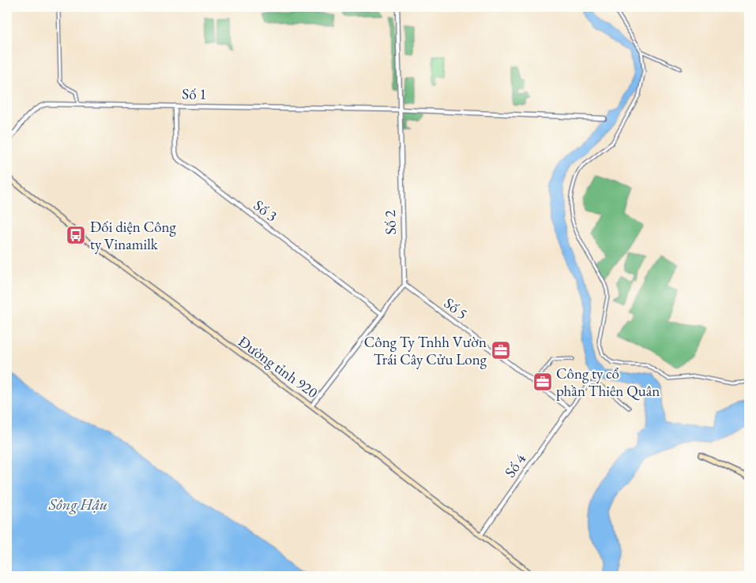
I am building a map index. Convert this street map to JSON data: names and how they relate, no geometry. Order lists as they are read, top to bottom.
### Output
{
  "streets": {
    "main road": ["Đường tỉnh 920"],
    "street": [
      "Số 1",
      "Số 3",
      "Số 2",
      "Số 5",
      "Số 4"
    ]
  },
  "crossings": [
    ["Số 1", "Số 3"],
    ["Số 1", "Số 2"],
    ["Số 2", "Số 5"],
    ["Số 5", "Số 4"],
    ["Đường tỉnh 920", "Số 4"]
  ],
  "water": ["Sông Hậu"],
  "places": {
    "bus stop": ["Đối diện Công ty Vinamilk"],
    "office": ["Công Ty Tnhh Vườn Trái Cây Cửu Long", "Công ty cổ phần Thiên Quân"]
  }
}
